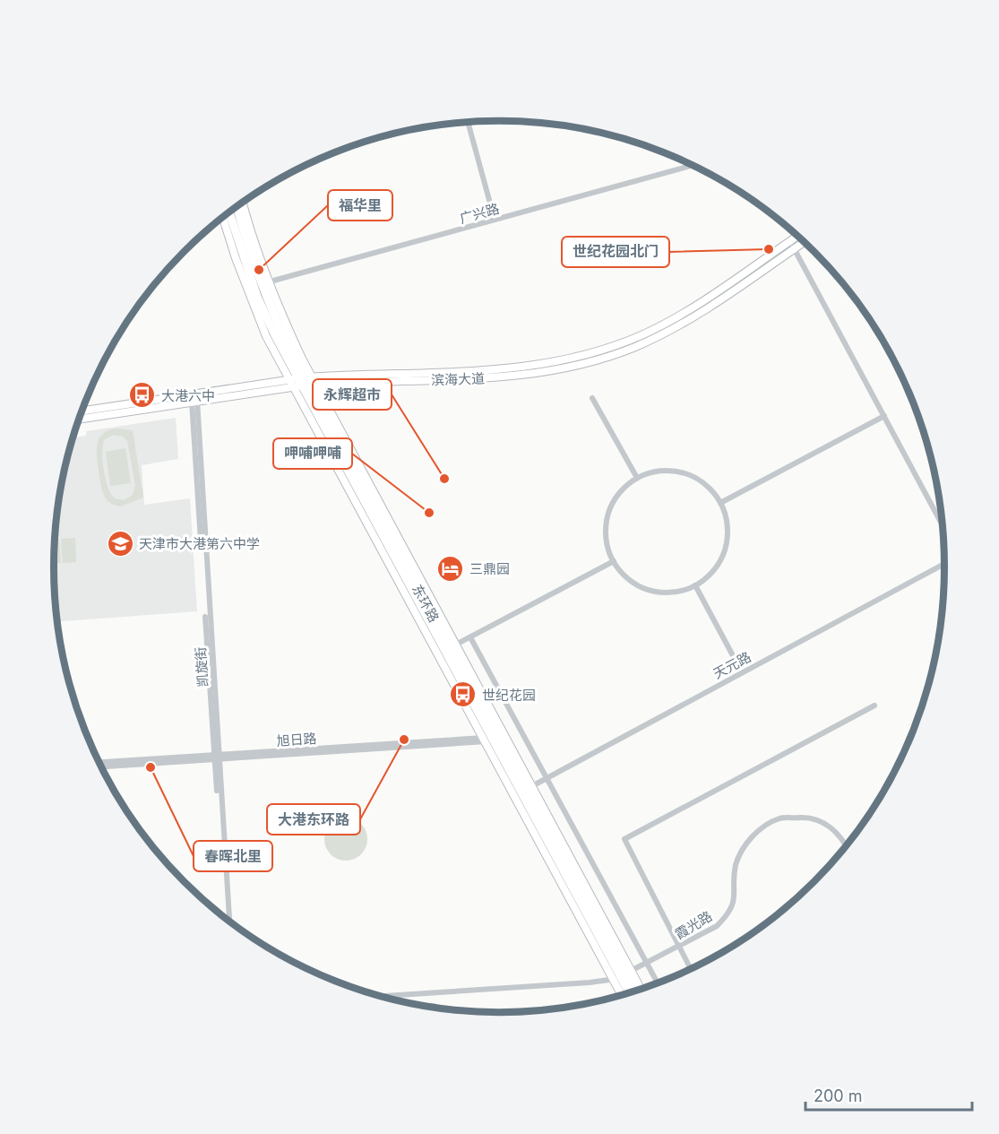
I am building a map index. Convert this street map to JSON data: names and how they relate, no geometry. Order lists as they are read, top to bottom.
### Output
{
  "streets": {
    "highway": ["东环路"],
    "main road": ["滨海大道"],
    "street": [
      "广兴路",
      "天元路",
      "凯旋街",
      "旭日路",
      "霞光路"
    ]
  },
  "crossings": [
    ["广兴路", "东环路"],
    ["滨海大道", "东环路"],
    ["滨海大道", "凯旋街"],
    ["东环路", "天元路"],
    ["东环路", "旭日路"],
    ["东环路", "霞光路"],
    ["凯旋街", "旭日路"]
  ],
  "places": {
    "other": [
      "世纪花园北门",
      "福华里",
      "永辉超市",
      "呷哺呷哺",
      "大港东环路",
      "春晖北里"
    ],
    "bus stop": ["大港六中", "世纪花园"],
    "school or university": ["天津市大港第六中学"],
    "hotel": ["三鼎园"]
  },
  "scale_bar": "200 m"
}
